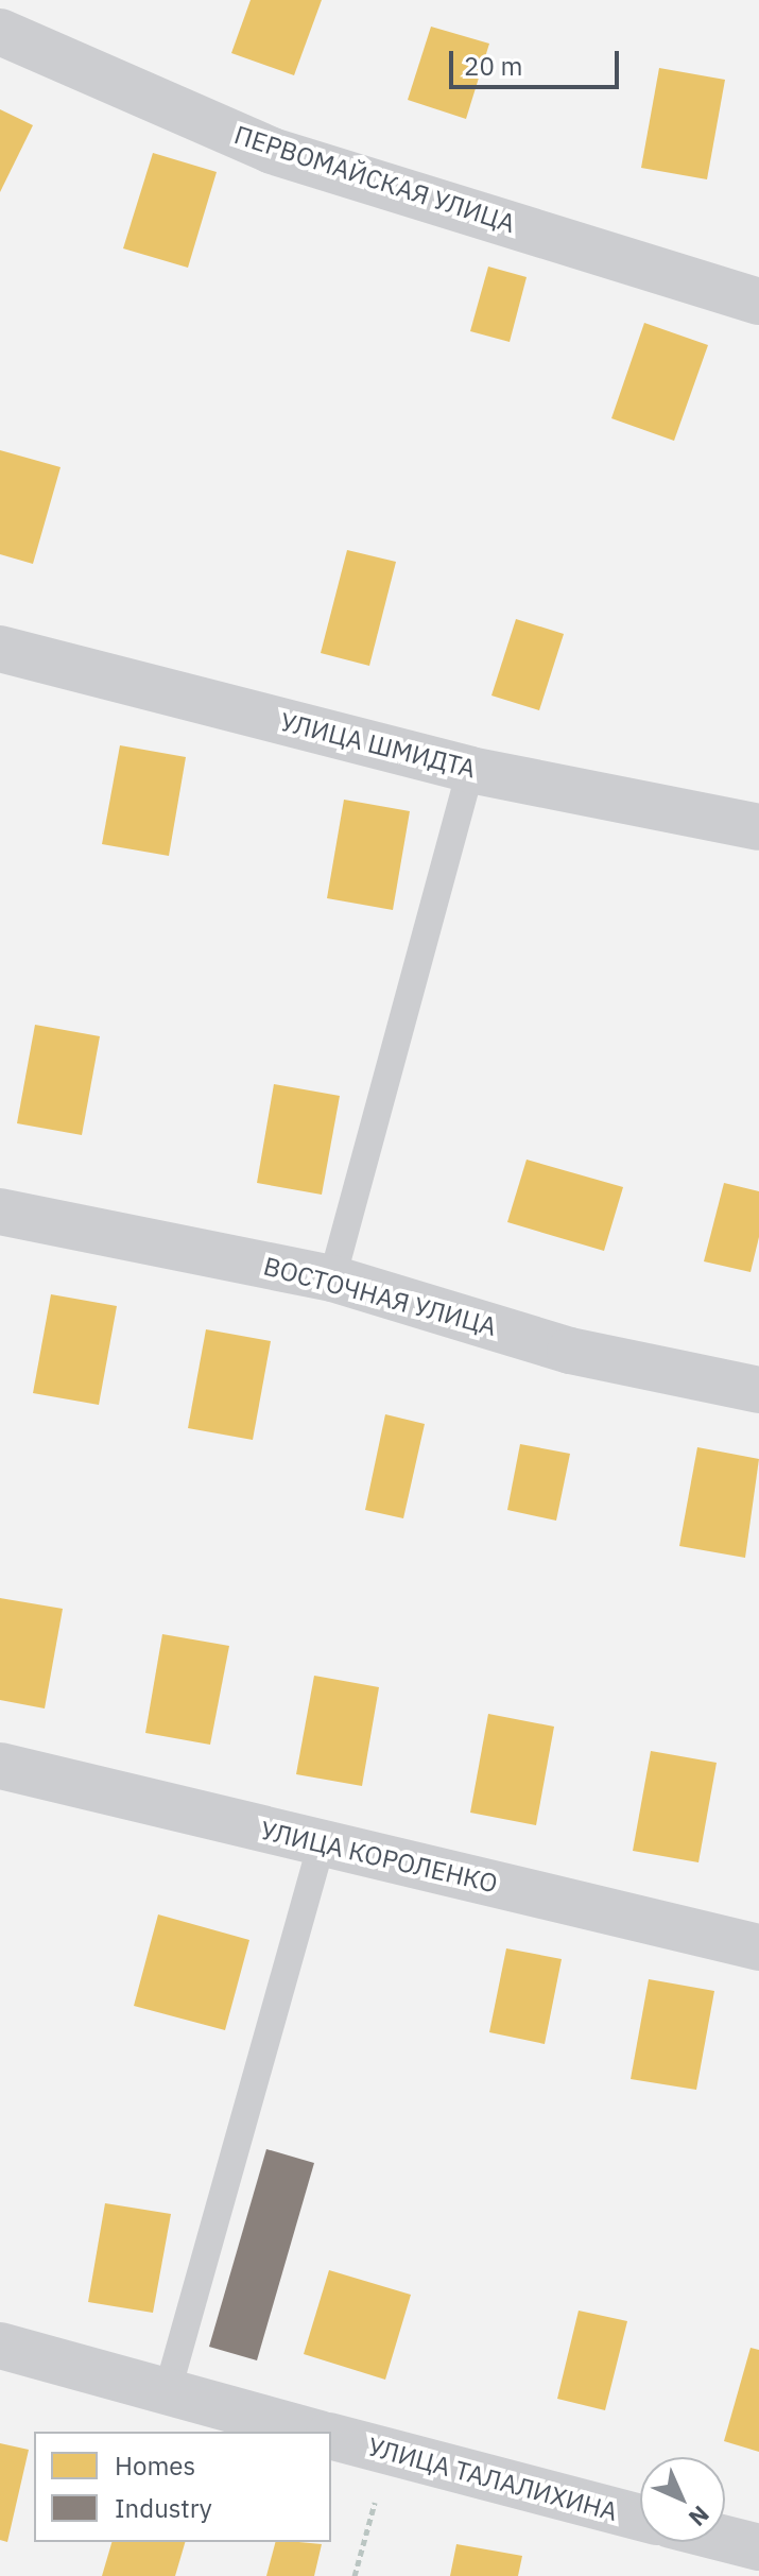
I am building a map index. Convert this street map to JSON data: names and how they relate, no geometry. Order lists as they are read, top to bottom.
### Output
{
  "streets": {
    "street": [
      "ПЕРВОМАЙСКАЯ УЛИЦА",
      "УЛИЦА ШМИДТА",
      "ВОСТОЧНАЯ УЛИЦА",
      "УЛИЦА КОРОЛЕНКО",
      "УЛИЦА ТАЛАЛИХИНА"
    ]
  },
  "legend": ["Homes", "Industry"],
  "scale_bar": "20 m",
  "north": "bottom right"
}
